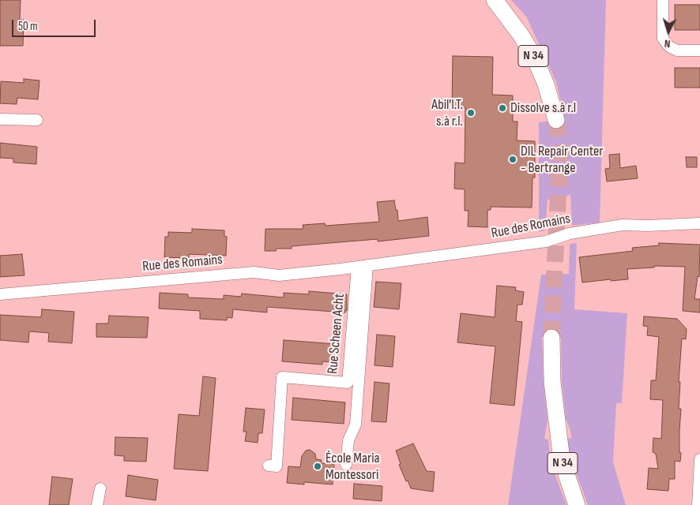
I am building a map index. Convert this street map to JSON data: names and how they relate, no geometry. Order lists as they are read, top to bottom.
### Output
{
  "streets": {
    "main road": ["N 34"],
    "street": ["Rue des Romains", "Rue Scheen Acht"]
  },
  "crossings": [
    ["Rue des Romains", "Rue Scheen Acht"]
  ],
  "places": [
    "Dissolve s.à r.l",
    "Abil'I.T. s.à r.l.",
    "DIL Repair Center - Bertrange",
    "École Maria Montessori"
  ],
  "scale_bar": "50 m",
  "north": "bottom"
}
